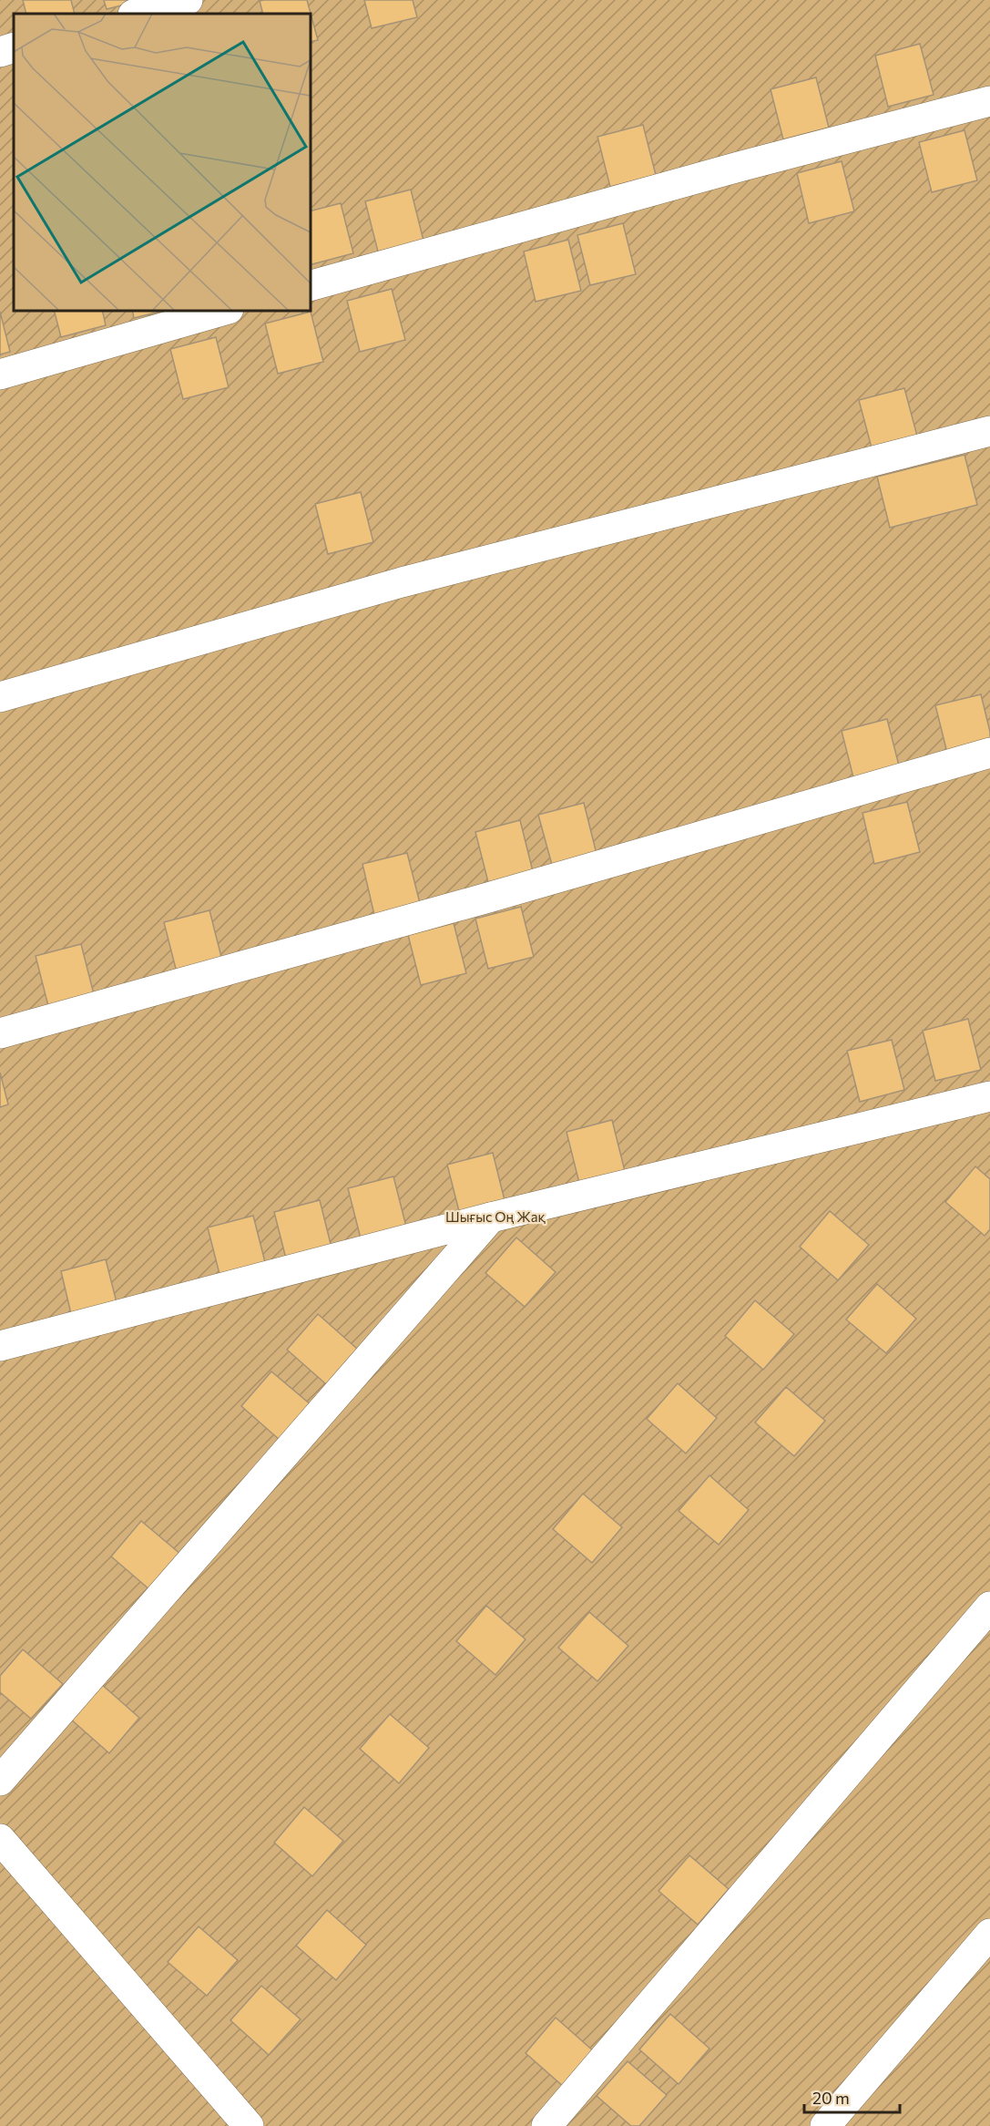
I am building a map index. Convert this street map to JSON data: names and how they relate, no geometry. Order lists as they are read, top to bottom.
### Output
{
  "parks": ["Шығыс Оң Жақ"],
  "scale_bar": "20 m"
}
